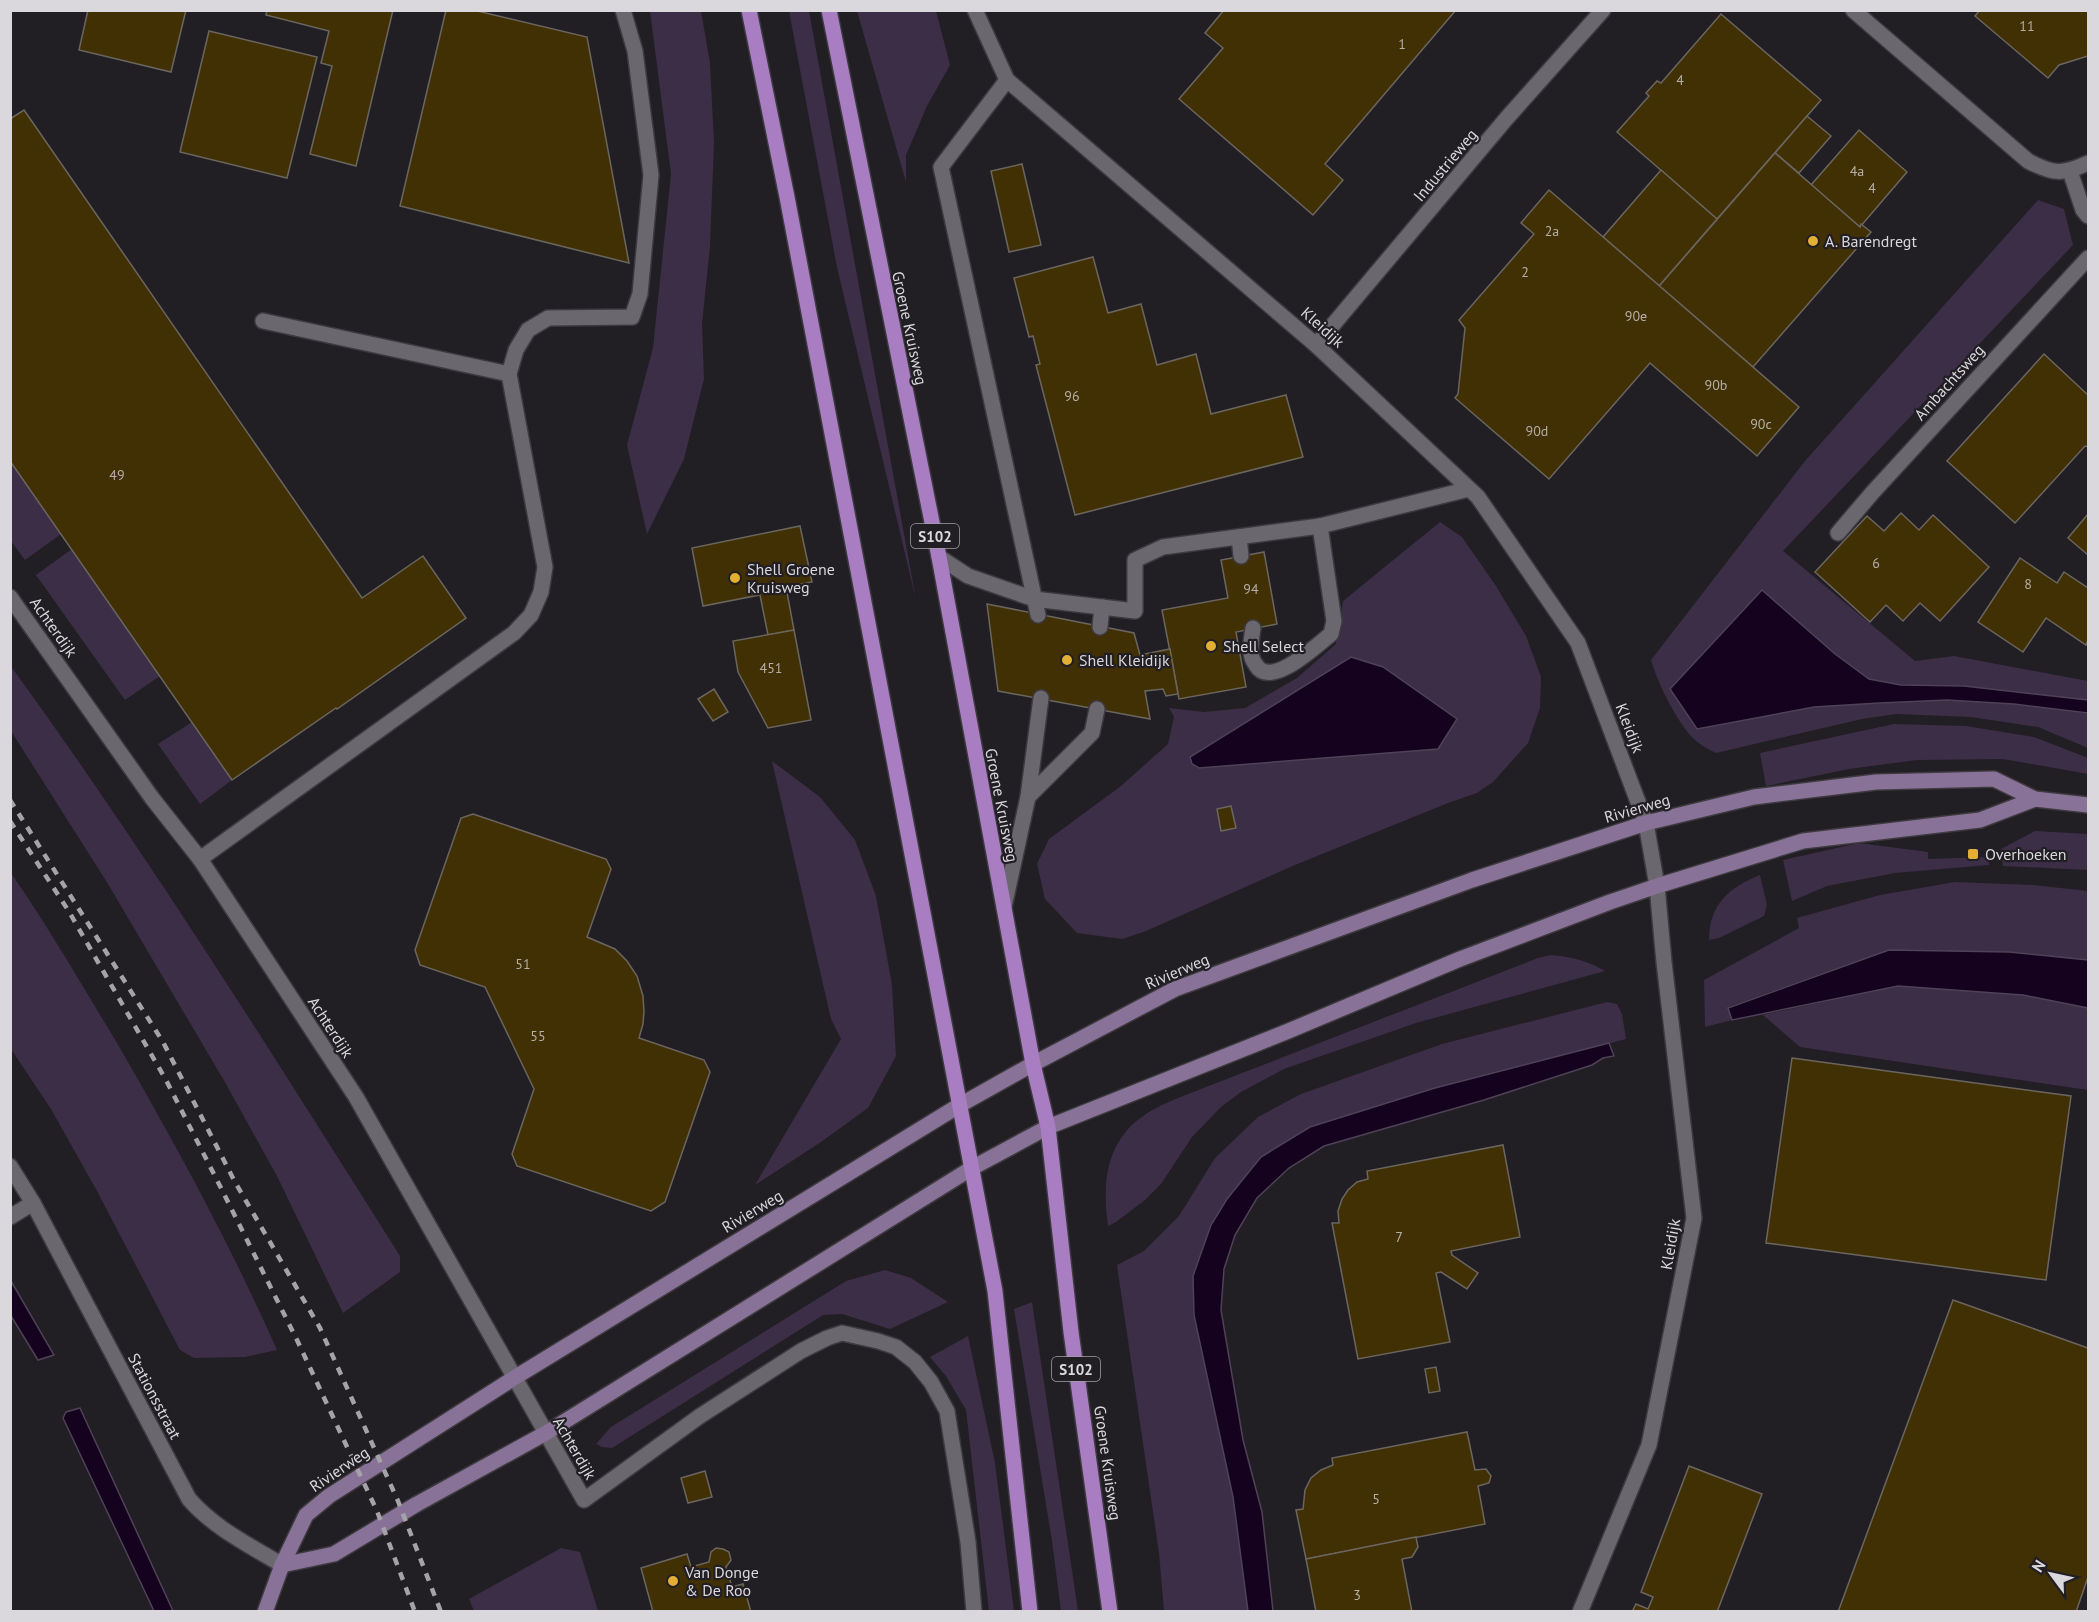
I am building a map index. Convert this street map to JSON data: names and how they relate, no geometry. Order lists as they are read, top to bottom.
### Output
{
  "streets": {
    "main road": ["Groene Kruisweg", "S102", "Rivierweg"],
    "street": [
      "Industrieweg",
      "Kleidijk",
      "Ambachtsweg",
      "Achterdijk",
      "Stationsstraat"
    ]
  },
  "crossings": [
    ["Industrieweg", "Kleidijk"],
    ["Kleidijk", "Rivierweg"],
    ["Groene Kruisweg", "Rivierweg"],
    ["Achterdijk", "Rivierweg"],
    ["Rivierweg", "Stationsstraat"]
  ],
  "places": {
    "other": [
      "A. Barendregt",
      "Shell Groene Kruisweg",
      "Shell Select",
      "Shell Kleidijk",
      "Van Donge & De Roo"
    ],
    "transit": ["Overhoeken"]
  },
  "house_numbers": [
    "11",
    "1",
    "4",
    "4a",
    "4",
    "2a",
    "2",
    "90e",
    "90b",
    "96",
    "90c",
    "90d",
    "49",
    "6",
    "8",
    "94",
    "451",
    "51",
    "55",
    "7",
    "5",
    "3"
  ],
  "north": "top left"
}
